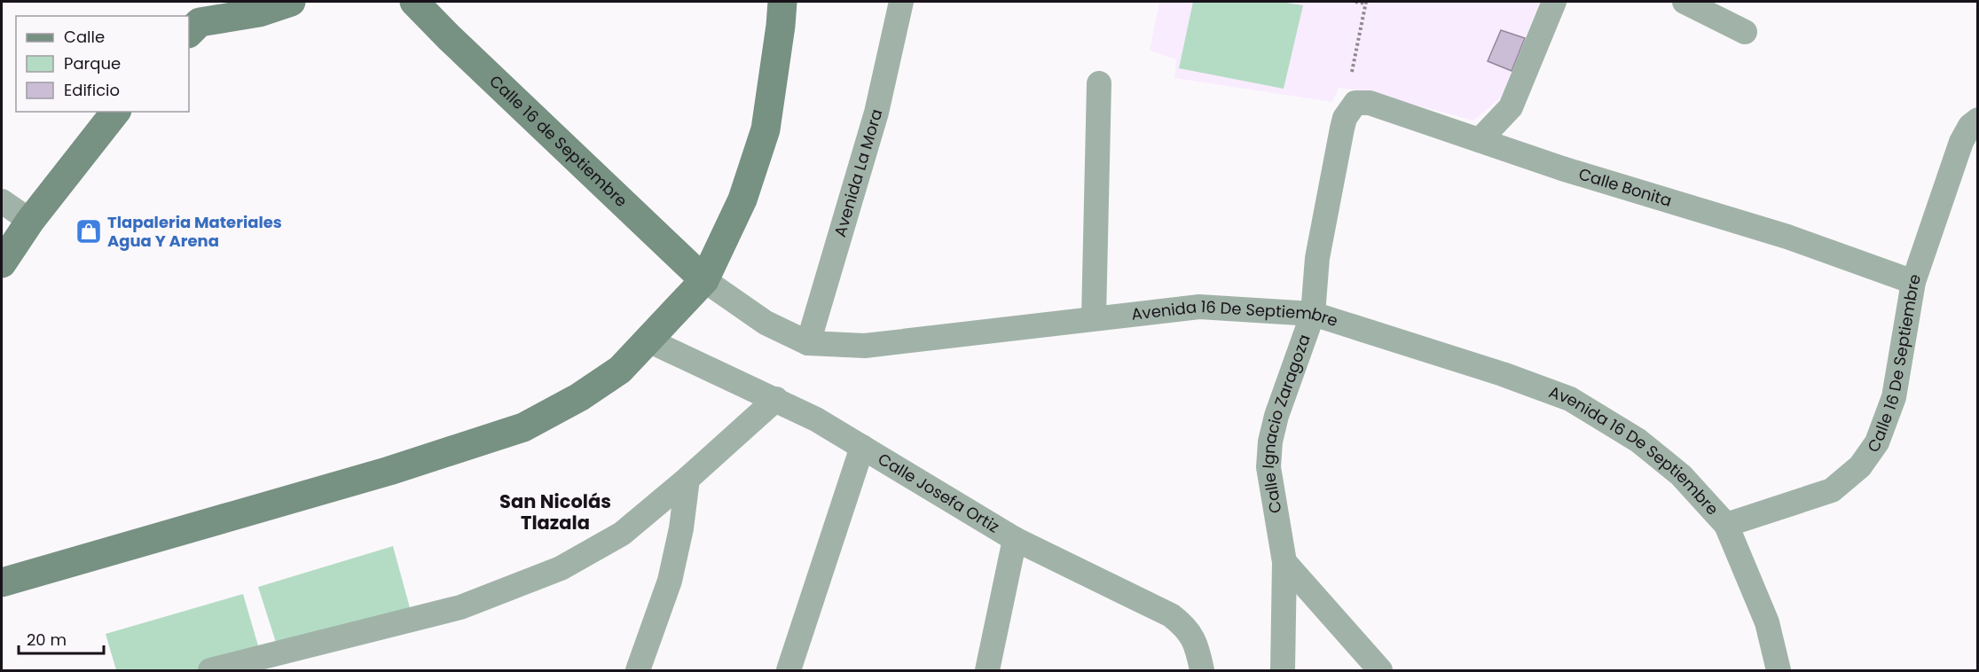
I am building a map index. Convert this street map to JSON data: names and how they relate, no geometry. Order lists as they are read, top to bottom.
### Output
{
  "streets": {
    "main road": ["Calle 16 de Septiembre"],
    "street": [
      "Avenida La Mora",
      "Calle Bonita",
      "Avenida 16 De Septiembre",
      "Calle 16 De Septiembre",
      "Calle Ignacio Zaragoza",
      "Calle Josefa Ortiz"
    ]
  },
  "crossings": [
    ["Calle 16 de Septiembre", "Avenida 16 De Septiembre"],
    ["Avenida La Mora", "Avenida 16 De Septiembre"],
    ["Calle Bonita", "Calle 16 De Septiembre"],
    ["Calle Bonita", "Calle Ignacio Zaragoza"],
    ["Avenida 16 De Septiembre", "Calle 16 De Septiembre"],
    ["Avenida 16 De Septiembre", "Calle Ignacio Zaragoza"]
  ],
  "districts": ["San Nicolás Tlazala"],
  "places": {
    "shop": ["Tlapaleria Materiales Agua Y Arena"]
  },
  "legend": ["Calle", "Parque", "Edificio"],
  "scale_bar": "20 m"
}
